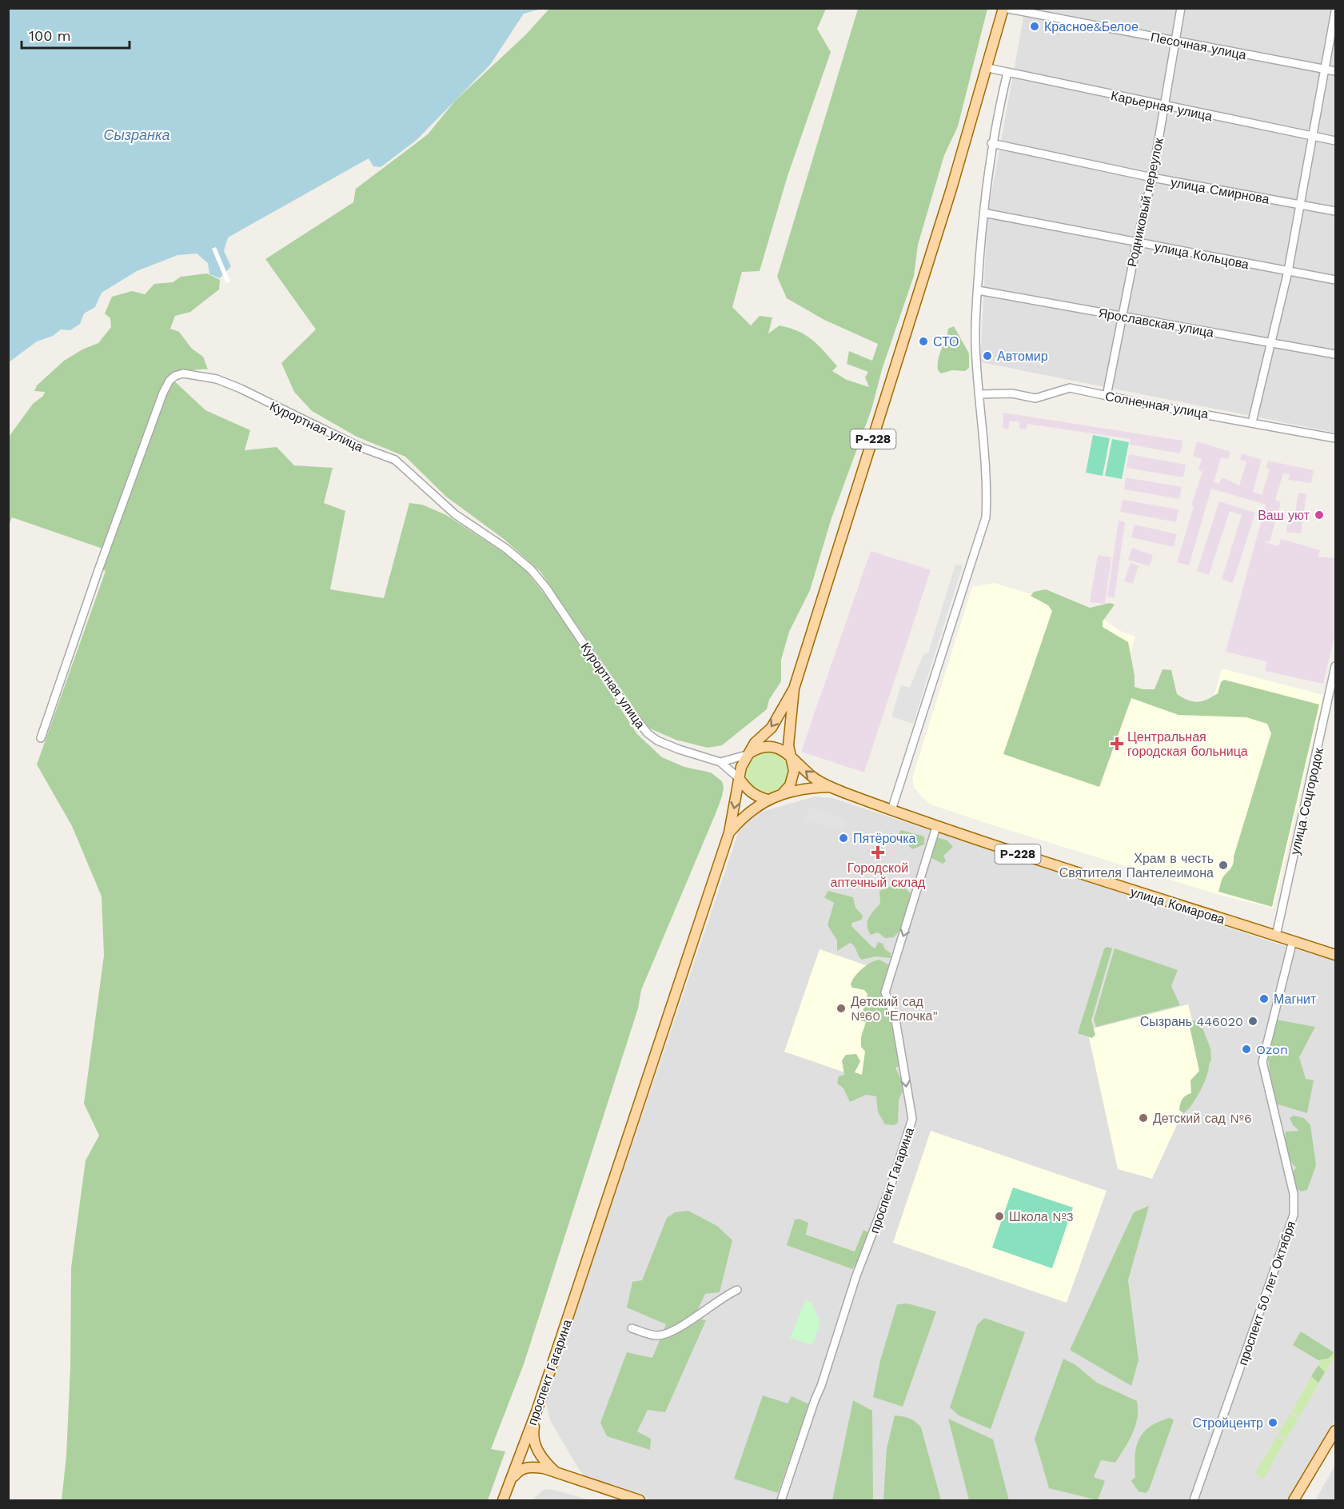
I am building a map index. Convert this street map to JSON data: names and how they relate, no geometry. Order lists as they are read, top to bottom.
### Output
{
  "streets": {
    "main road": ["Р-228", "улица Комарова", "проспект Гагарина"],
    "street": [
      "Песочная улица",
      "Карьерная улица",
      "улица Смирнова",
      "Родниковый переулок",
      "улица Кольцова",
      "Ярославская улица",
      "Солнечная улица",
      "Курортная улица",
      "улица Соцгородок",
      "проспект 50 лет Октября"
    ]
  },
  "crossings": [
    ["Песочная улица", "Родниковый переулок"],
    ["Песочная улица", "Р-228"],
    ["Карьерная улица", "Родниковый переулок"],
    ["Карьерная улица", "Р-228"],
    ["улица Смирнова", "Родниковый переулок"],
    ["Родниковый переулок", "улица Кольцова"],
    ["Родниковый переулок", "Ярославская улица"],
    ["Родниковый переулок", "Солнечная улица"],
    ["Курортная улица", "Р-228"],
    ["Курортная улица", "проспект Гагарина"],
    ["Р-228", "улица Комарова"],
    ["Р-228", "проспект Гагарина"],
    ["улица Соцгородок", "улица Комарова"],
    ["улица Комарова", "проспект Гагарина"],
    ["улица Комарова", "проспект 50 лет Октября"]
  ],
  "one_way": ["проспект Гагарина"],
  "water": ["Сызранка"],
  "places": {
    "other": [
      "Красное&Белое",
      "СТО",
      "Автомир",
      "Ваш уют",
      "Пятёрочка",
      "Храм в честь Святителя Пантелеимона",
      "Магнит",
      "Детский сад №60 \"Елочка\"",
      "Сызрань 446020",
      "Ozon",
      "Детский сад №6",
      "Школа №3",
      "Стройцентр"
    ],
    "health": ["Центральная городская больница", "Городской аптечный склад"]
  },
  "scale_bar": "100 m"
}
